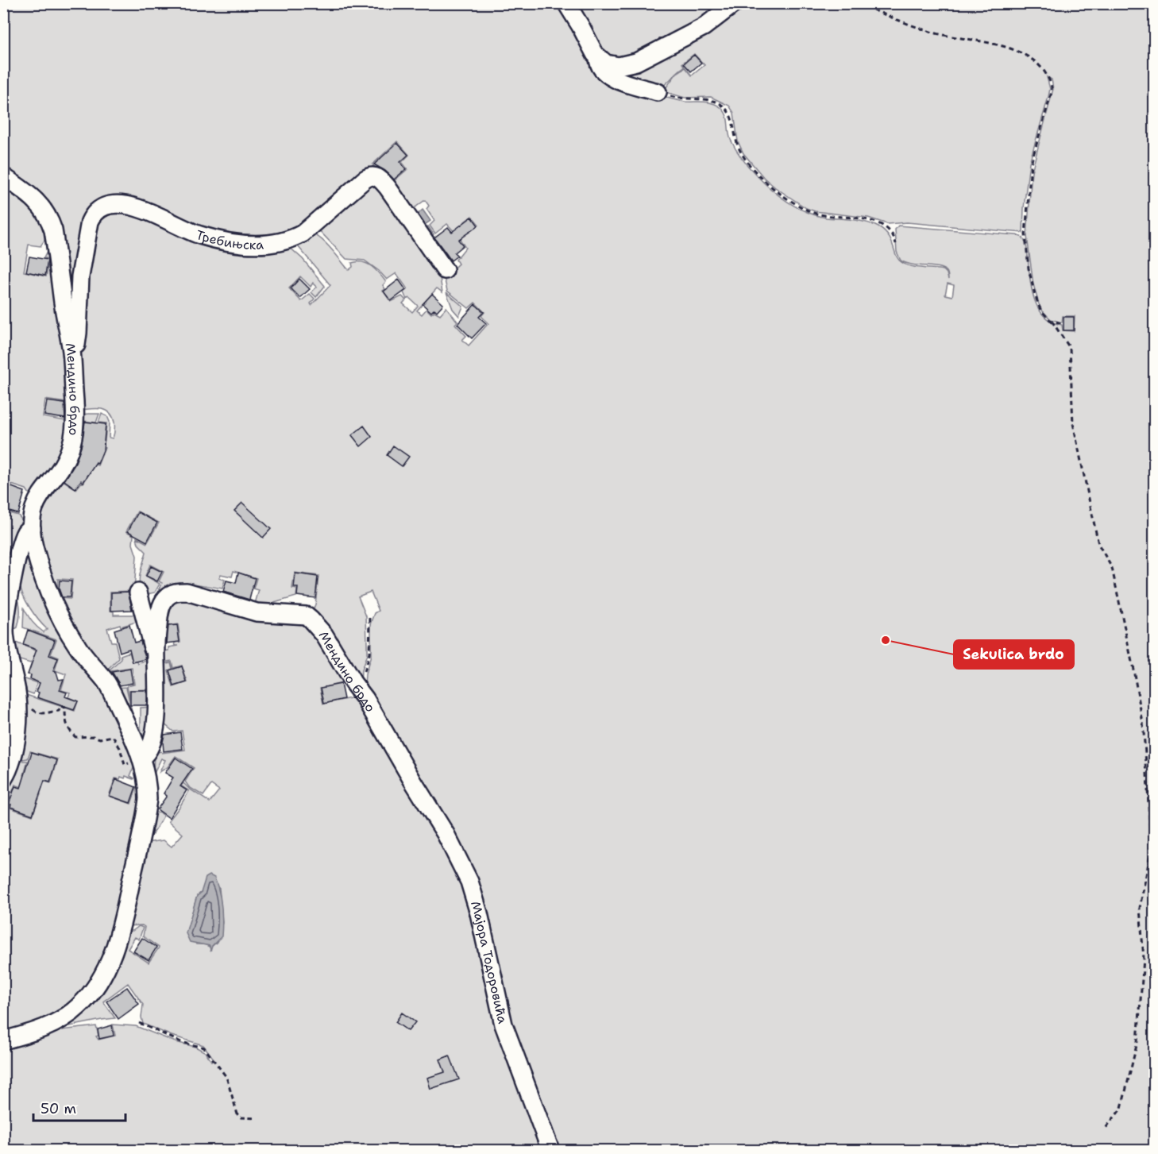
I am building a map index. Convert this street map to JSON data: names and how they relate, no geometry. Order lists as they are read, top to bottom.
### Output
{
  "streets": {
    "street": ["Требињска", "Мендино брдо", "Мајора Тодоровића"]
  },
  "crossings": [
    ["Требињска", "Мендино брдо"],
    ["Мендино брдо", "Мајора Тодоровића"]
  ],
  "places": ["Sekulica brdo"],
  "scale_bar": "50 m"
}
